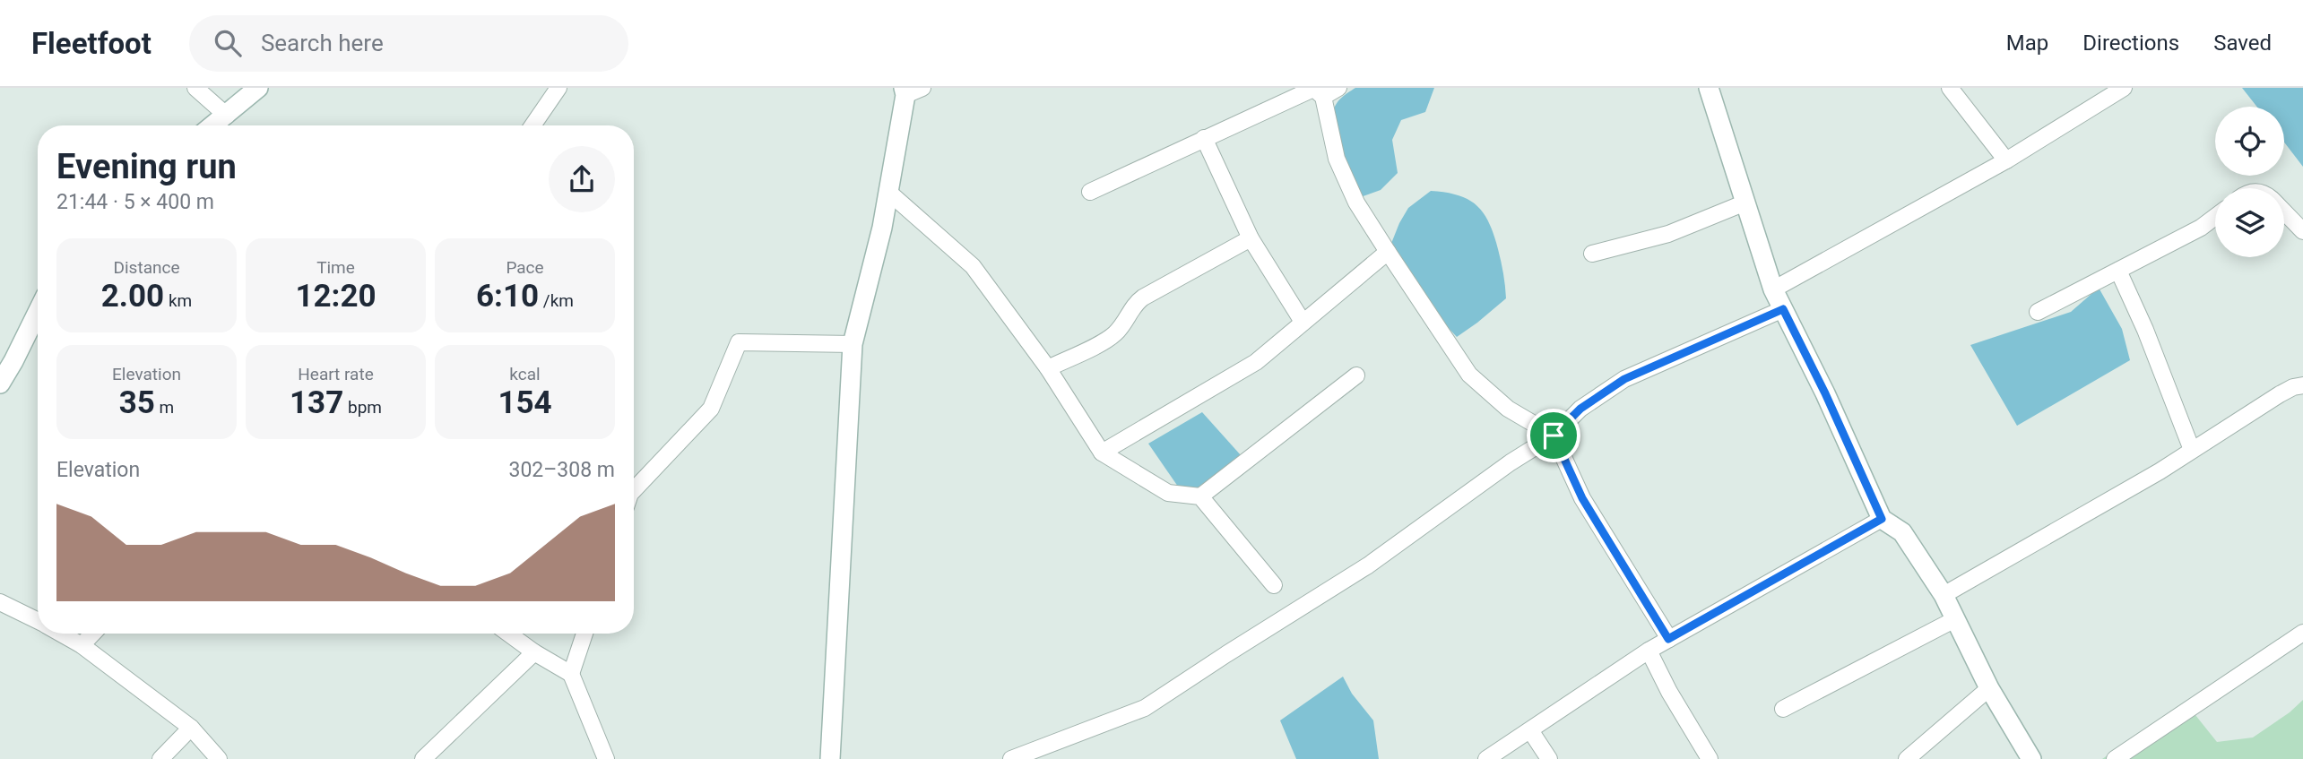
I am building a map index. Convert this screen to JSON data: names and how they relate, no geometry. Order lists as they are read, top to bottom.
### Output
{
  "page": {
    "header": "Fleetfoot",
    "search": "Search here",
    "nav": ["Map", "Directions", "Saved"],
    "heading": ["Evening run", "21:44 · 5 × 400 m"],
    "stats": [
      ["Distance", "2.00 km"],
      ["Time", "12:20"],
      ["Pace", "6:10 /km"],
      ["Elevation", "35 m"],
      ["Heart rate", "137 bpm"],
      ["kcal", "154"]
    ],
    "chart": ["Elevation", "302–308 m"]
  }
}
